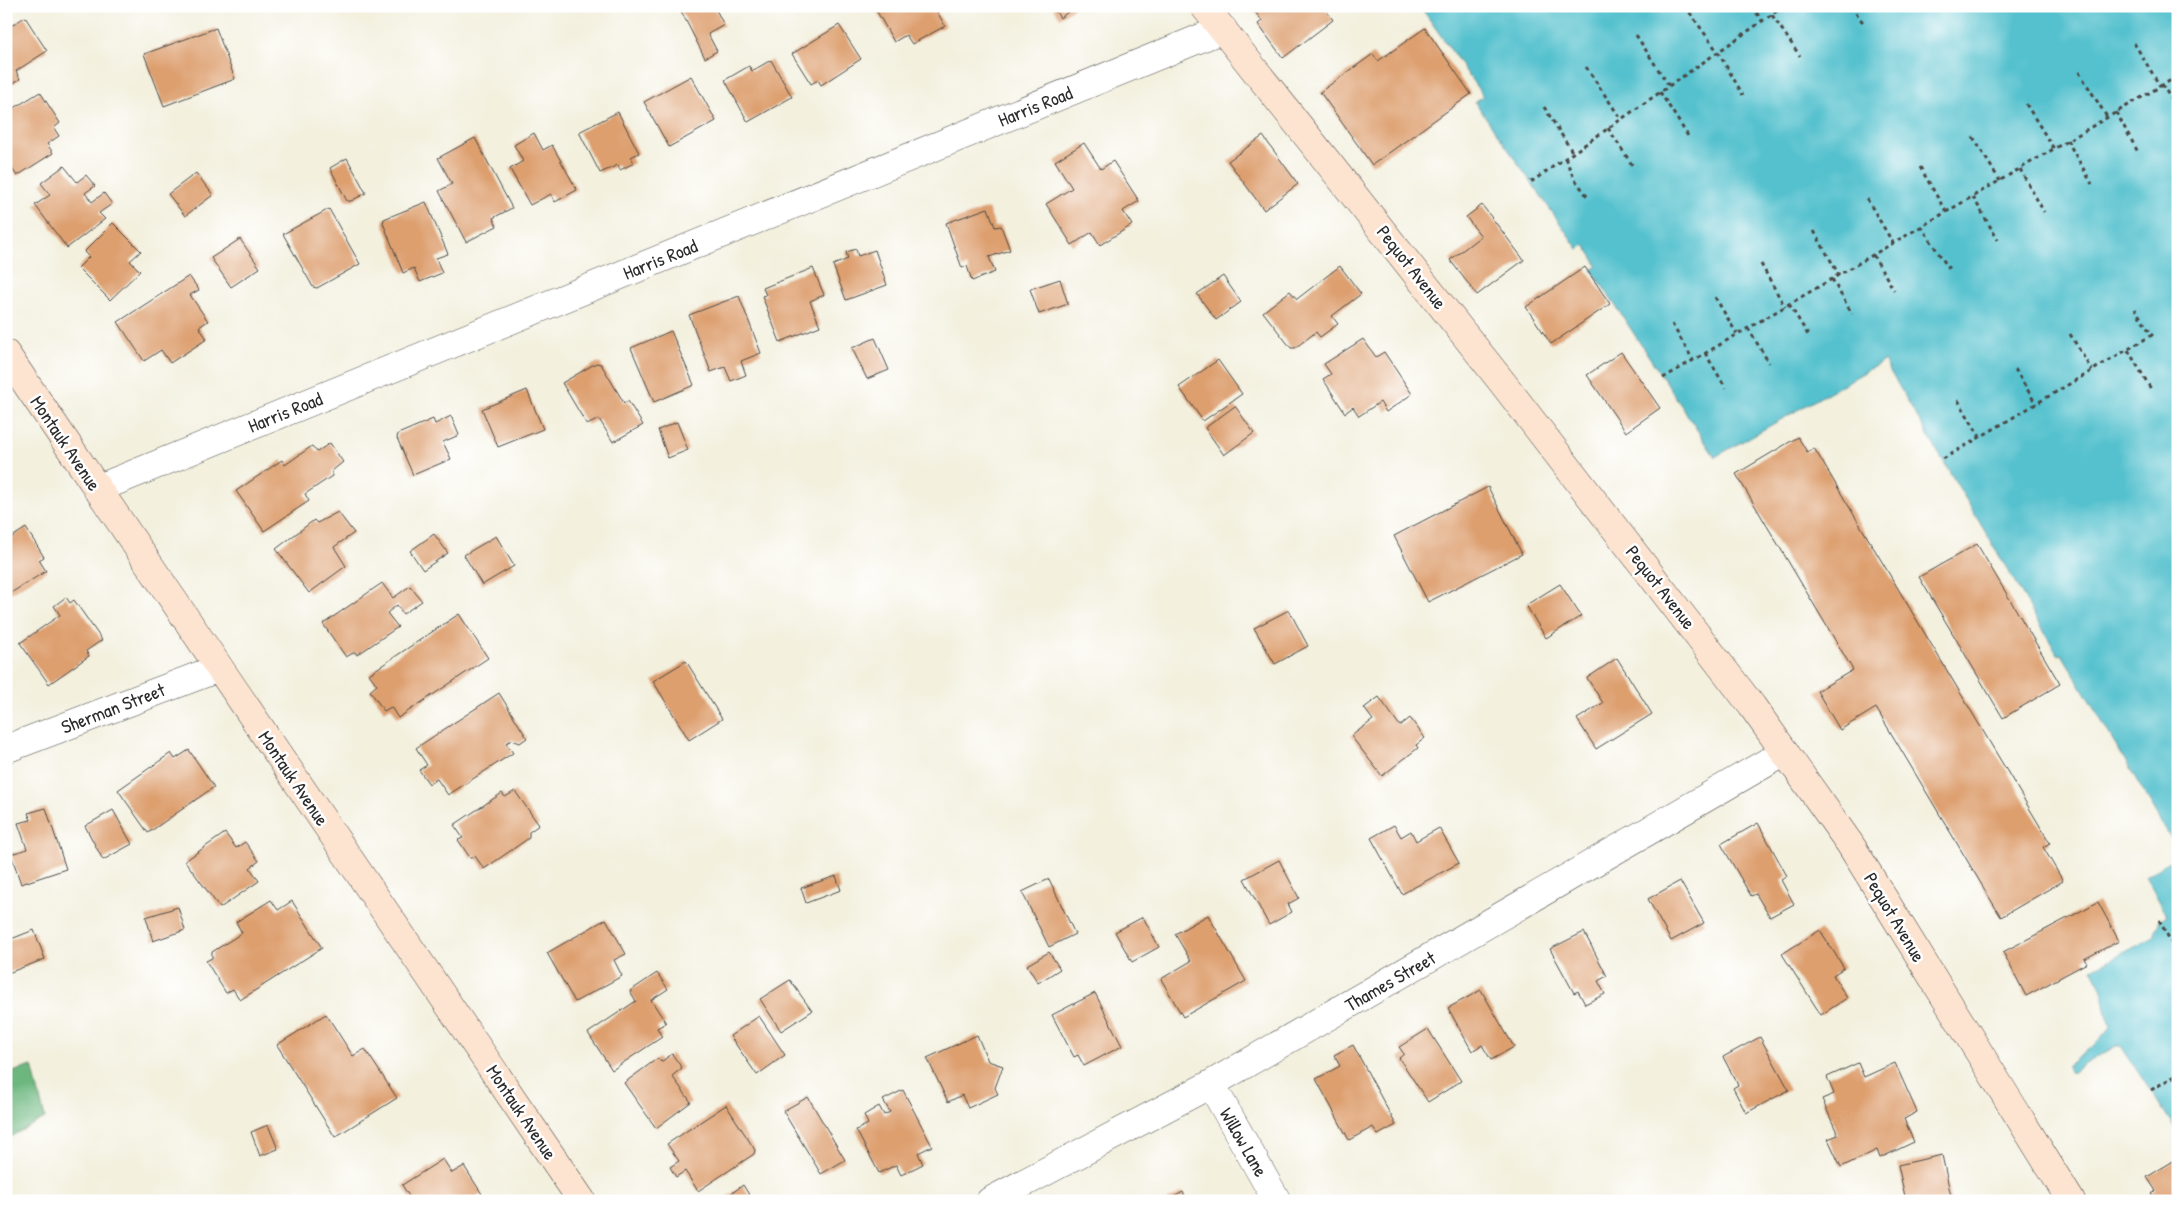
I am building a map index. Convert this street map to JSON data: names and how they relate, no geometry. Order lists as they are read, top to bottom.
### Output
{
  "streets": {
    "street": [
      "Harris Road",
      "Pequot Avenue",
      "Montauk Avenue",
      "Sherman Street",
      "Thames Street",
      "Willow Lane"
    ]
  },
  "crossings": [
    ["Harris Road", "Pequot Avenue"],
    ["Harris Road", "Montauk Avenue"],
    ["Pequot Avenue", "Thames Street"],
    ["Montauk Avenue", "Sherman Street"],
    ["Thames Street", "Willow Lane"]
  ]
}
